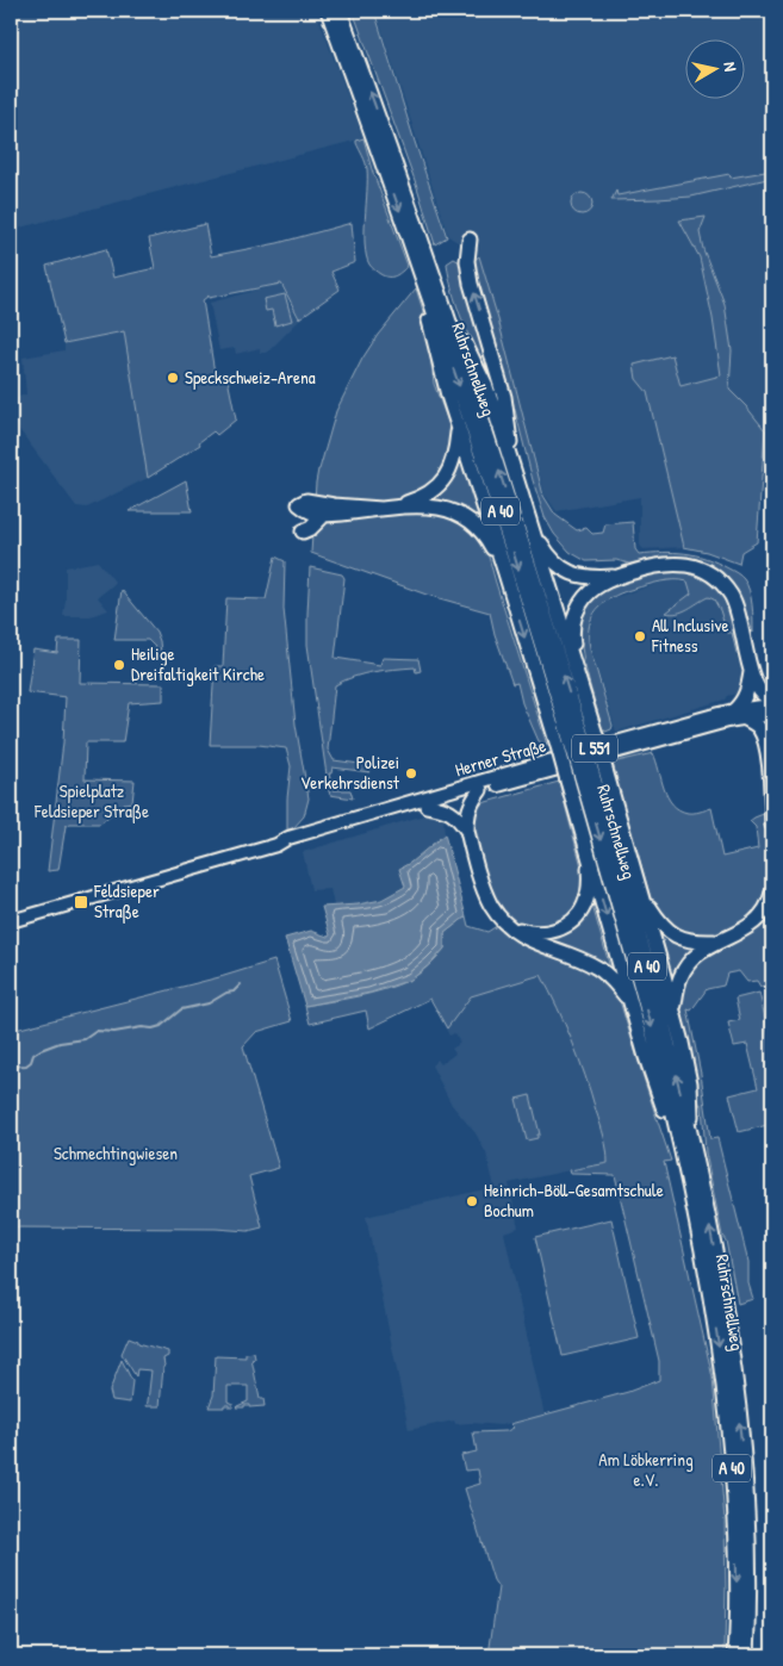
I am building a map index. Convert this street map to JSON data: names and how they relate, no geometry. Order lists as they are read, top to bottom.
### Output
{
  "streets": {
    "highway": ["Ruhrschnellweg", "A 40"],
    "main road": ["L 551", "Herner Straße"]
  },
  "parks": ["Spielplatz Feldsieper Straße", "Schmechtingwiesen", "Am Löbkerring e.V."],
  "places": {
    "other": [
      "Speckschweiz-Arena",
      "All Inclusive Fitness",
      "Heilige Dreifaltigkeit Kirche",
      "Polizei Verkehrsdienst",
      "Heinrich-Böll-Gesamtschule Bochum"
    ],
    "transit": ["Feldsieper Straße"]
  },
  "north": "right"
}
